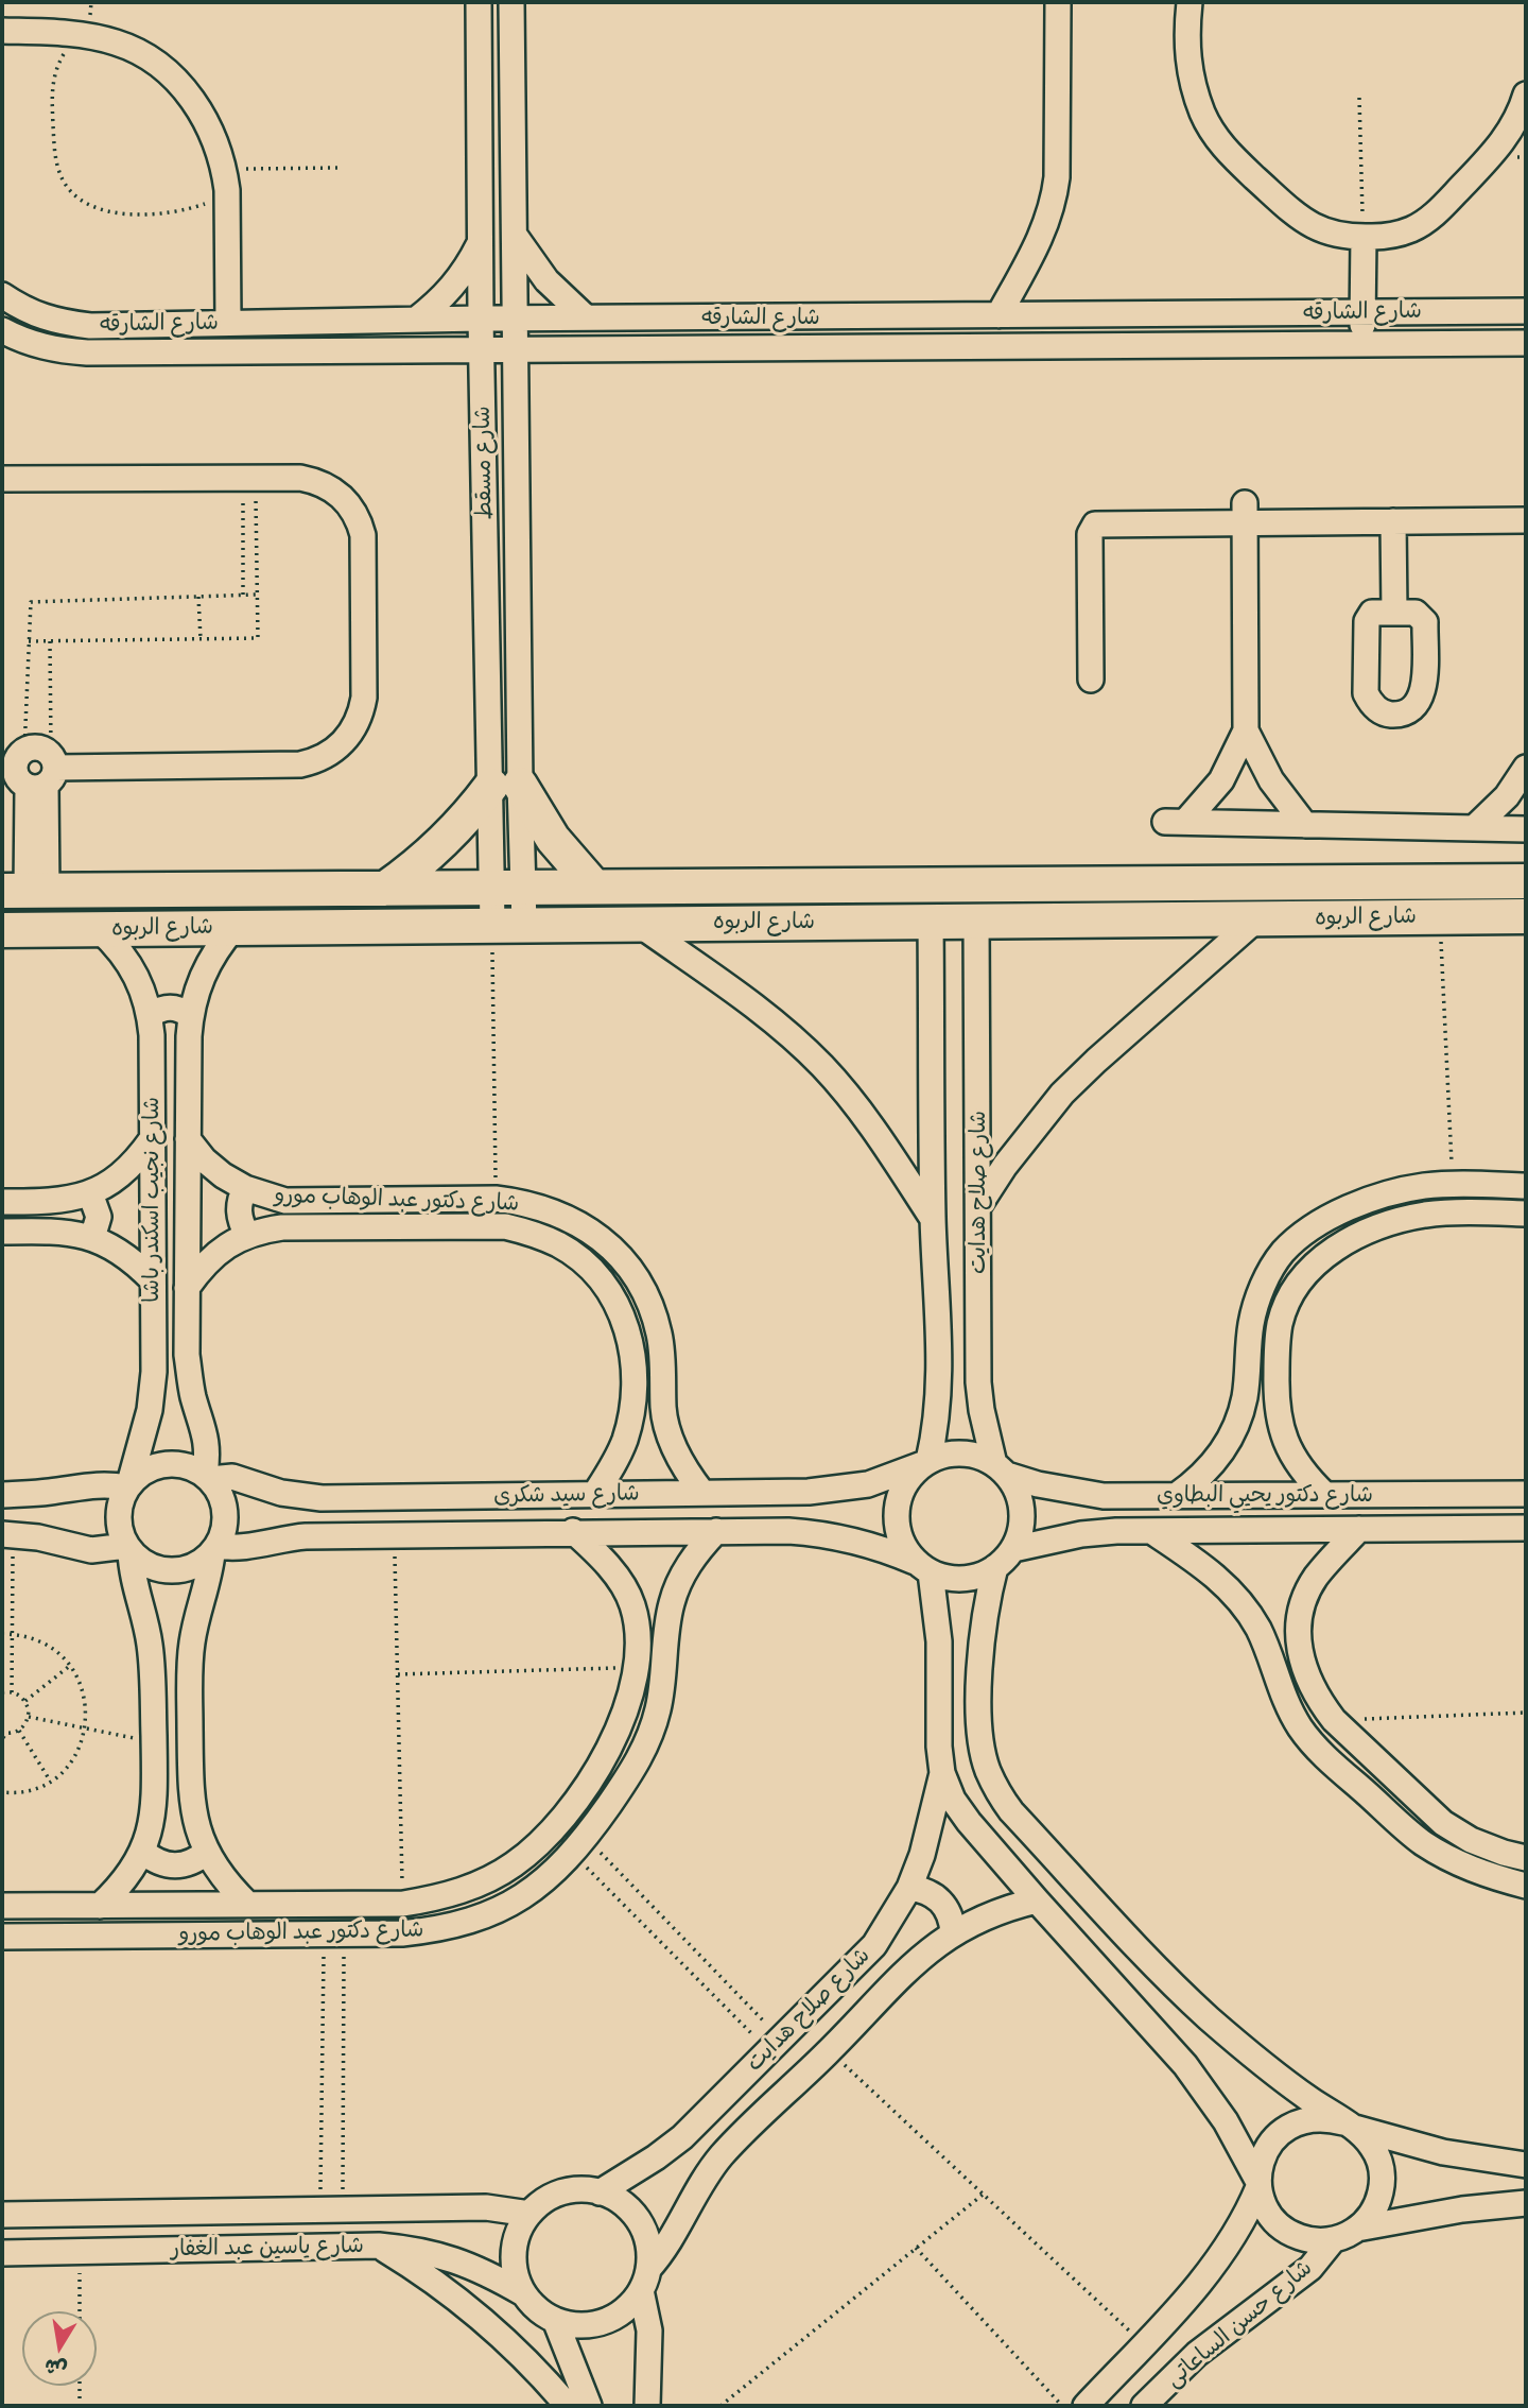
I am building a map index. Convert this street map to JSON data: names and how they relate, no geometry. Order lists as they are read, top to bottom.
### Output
{
  "streets": {
    "street": [
      "شارع الشارقه",
      "شارع مسقط",
      "شارع الربوه",
      "شارع صلاح هدايت",
      "شارع نجيب اسكندر باشا",
      "شارع دكتور عبد الوهاب مورو",
      "شارع سيد شكرى",
      "شارع دكتور يحيي البطاوي",
      "شارع ياسين عبد الغفار",
      "شارع حسن الساعاتى"
    ]
  },
  "crossings": [
    ["شارع الشارقه", "شارع مسقط"],
    ["شارع مسقط", "شارع الربوه"],
    ["شارع الربوه", "شارع صلاح هدايت"],
    ["شارع الربوه", "شارع نجيب اسكندر باشا"],
    ["شارع صلاح هدايت", "شارع سيد شكرى"],
    ["شارع صلاح هدايت", "شارع دكتور يحيي البطاوي"],
    ["شارع صلاح هدايت", "شارع ياسين عبد الغفار"],
    ["شارع نجيب اسكندر باشا", "شارع دكتور عبد الوهاب مورو"],
    ["شارع نجيب اسكندر باشا", "شارع سيد شكرى"],
    ["شارع دكتور عبد الوهاب مورو", "شارع سيد شكرى"],
    ["شارع سيد شكرى", "شارع دكتور يحيي البطاوي"]
  ],
  "north": "bottom"
}
